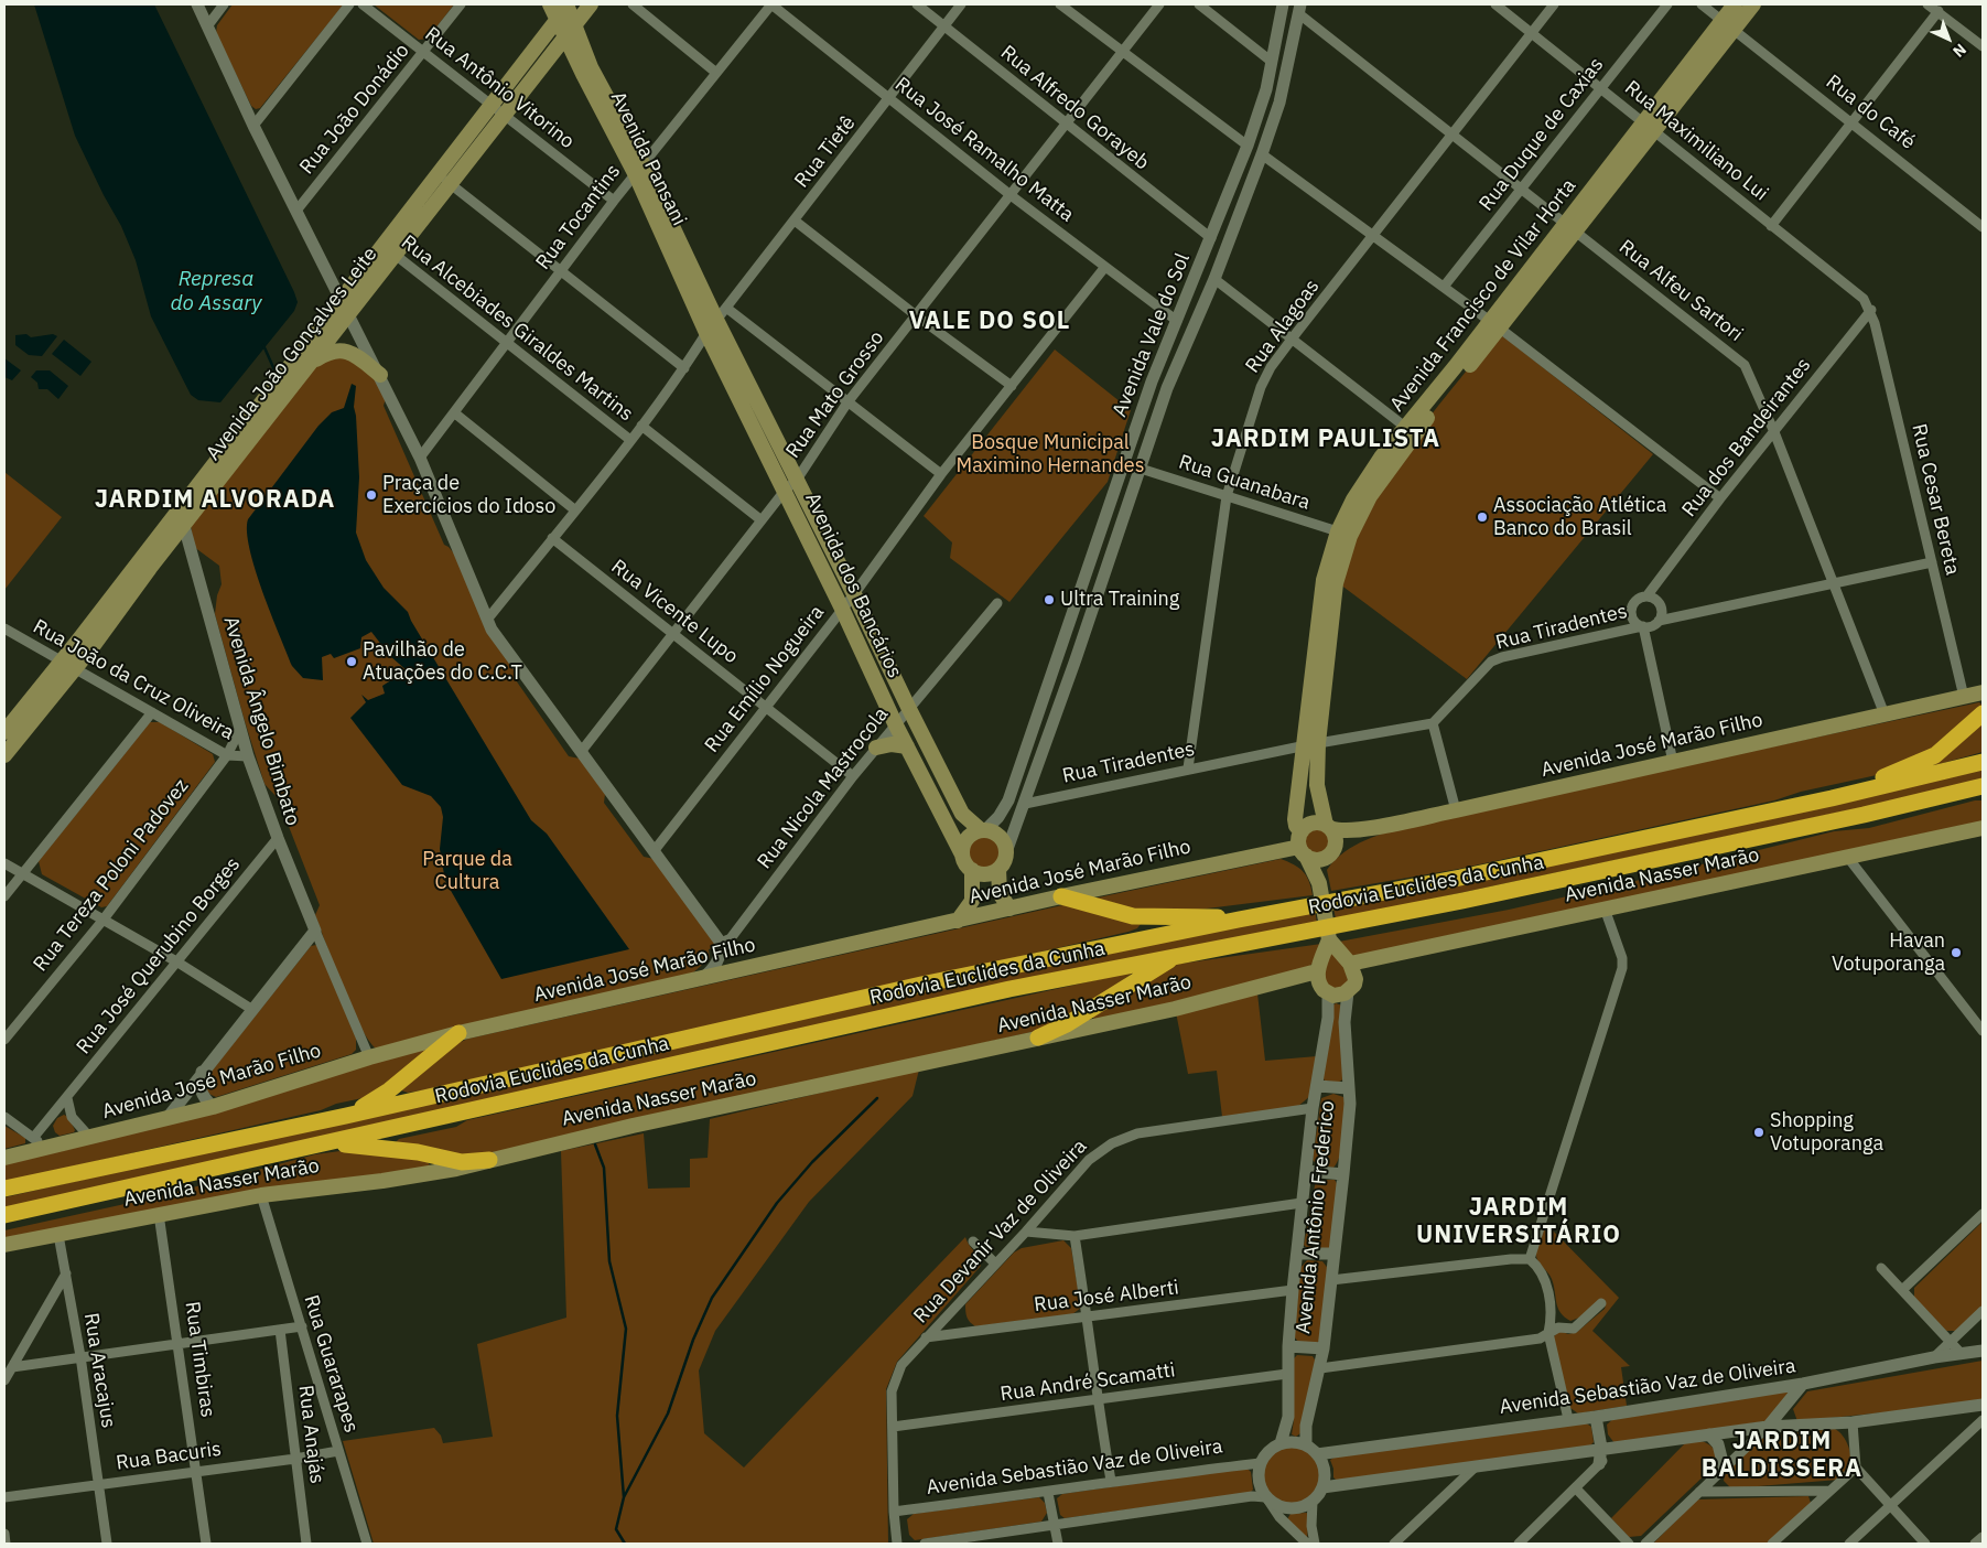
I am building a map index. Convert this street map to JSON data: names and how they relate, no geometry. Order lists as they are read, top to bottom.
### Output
{
  "streets": {
    "highway": ["Rodovia Euclides da Cunha"],
    "main road": [
      "Avenida Pansani",
      "Avenida Francisco de Vilar Horta",
      "Avenida João Gonçalves Leite",
      "Avenida dos Bancários",
      "Avenida José Marão Filho",
      "Avenida Nasser Marão",
      "Avenida Antônio Frederico"
    ],
    "street": [
      "Rua Antônio Vitorino",
      "Rua Alfredo Gorayeb",
      "Rua João Donádio",
      "Rua do Café",
      "Rua Duque de Caxias",
      "Rua Maximiliano Lui",
      "Rua José Ramalho Matta",
      "Rua Tietê",
      "Rua Tocantins",
      "Rua Alfeu Sartori",
      "Rua Alagoas",
      "Rua Alcebiades Giraldes Martins",
      "Avenida Vale do Sol",
      "Rua Mato Grosso",
      "Rua dos Bandeirantes",
      "Rua Guanabara",
      "Rua Cesar Bereta",
      "Rua Vicente Lupo",
      "Rua Tiradentes",
      "Rua Emílio Nogueira",
      "Rua João da Cruz Oliveira",
      "Avenida Ângelo Bimbato",
      "Rua Nicola Mastrocola",
      "Rua Tereza Poloni Padovez",
      "Rua José Querubino Borges",
      "Rua Devanir Vaz de Oliveira",
      "Rua José Alberti",
      "Rua Timbiras",
      "Rua Guararapes",
      "Rua Aracajus",
      "Rua André Scamatti",
      "Avenida Sebastião Vaz de Oliveira",
      "Rua Anajás",
      "Rua Bacuris"
    ]
  },
  "crossings": [
    ["Rua Antônio Vitorino", "Rua João Donádio"],
    ["Rua Antônio Vitorino", "Rua Tocantins"],
    ["Rua Antônio Vitorino", "Avenida João Gonçalves Leite"],
    ["Rua Alfredo Gorayeb", "Rua Tietê"],
    ["Rua Alfredo Gorayeb", "Avenida Vale do Sol"],
    ["Rua Alfredo Gorayeb", "Rua Mato Grosso"],
    ["Rua do Café", "Avenida Francisco de Vilar Horta"],
    ["Rua Duque de Caxias", "Rua Maximiliano Lui"],
    ["Rua Duque de Caxias", "Rua Alfeu Sartori"],
    ["Rua Maximiliano Lui", "Avenida Francisco de Vilar Horta"],
    ["Rua Maximiliano Lui", "Rua Alagoas"],
    ["Rua Maximiliano Lui", "Rua dos Bandeirantes"],
    ["Rua Maximiliano Lui", "Rua Cesar Bereta"],
    ["Rua José Ramalho Matta", "Rua Tietê"],
    ["Rua José Ramalho Matta", "Rua Tocantins"],
    ["Rua José Ramalho Matta", "Avenida Vale do Sol"],
    ["Rua José Ramalho Matta", "Rua Mato Grosso"],
    ["Rua José Ramalho Matta", "Rua Emílio Nogueira"],
    ["Rua Tietê", "Avenida Pansani"],
    ["Rua Tietê", "Avenida dos Bancários"],
    ["Avenida Pansani", "Rua Tocantins"],
    ["Avenida Pansani", "Avenida João Gonçalves Leite"],
    ["Avenida Pansani", "Avenida dos Bancários"],
    ["Rua Tocantins", "Rua Alcebiades Giraldes Martins"],
    ["Rua Alfeu Sartori", "Avenida Francisco de Vilar Horta"],
    ["Rua Alfeu Sartori", "Rua Alagoas"],
    ["Rua Alfeu Sartori", "Avenida Vale do Sol"],
    ["Rua Alfeu Sartori", "Rua dos Bandeirantes"],
    ["Rua Alfeu Sartori", "Rua Tiradentes"],
    ["Rua Alfeu Sartori", "Avenida José Marão Filho"],
    ["Avenida Francisco de Vilar Horta", "Rua Guanabara"],
    ["Avenida Francisco de Vilar Horta", "Rua Tiradentes"],
    ["Avenida Francisco de Vilar Horta", "Avenida José Marão Filho"],
    ["Rua Alagoas", "Rua Guanabara"],
    ["Rua Alagoas", "Rua Tiradentes"],
    ["Rua Alcebiades Giraldes Martins", "Avenida João Gonçalves Leite"],
    ["Avenida Vale do Sol", "Rua Guanabara"],
    ["Avenida Vale do Sol", "Avenida dos Bancários"],
    ["Avenida Vale do Sol", "Rua Tiradentes"],
    ["Avenida João Gonçalves Leite", "Rua João da Cruz Oliveira"],
    ["Avenida João Gonçalves Leite", "Avenida Ângelo Bimbato"],
    ["Rua Mato Grosso", "Avenida dos Bancários"],
    ["Rua Mato Grosso", "Rua Vicente Lupo"],
    ["Rua dos Bandeirantes", "Rua Cesar Bereta"],
    ["Rua dos Bandeirantes", "Rua Tiradentes"],
    ["Rua Cesar Bereta", "Rua Tiradentes"],
    ["Rua Cesar Bereta", "Avenida José Marão Filho"],
    ["Avenida dos Bancários", "Rua Emílio Nogueira"],
    ["Avenida dos Bancários", "Rua Nicola Mastrocola"],
    ["Rua Vicente Lupo", "Rua Emílio Nogueira"],
    ["Rua Vicente Lupo", "Rua Nicola Mastrocola"],
    ["Rua João da Cruz Oliveira", "Avenida Ângelo Bimbato"],
    ["Rua João da Cruz Oliveira", "Rua Tereza Poloni Padovez"],
    ["Avenida Ângelo Bimbato", "Avenida José Marão Filho"],
    ["Avenida Ângelo Bimbato", "Rua Tereza Poloni Padovez"],
    ["Avenida Ângelo Bimbato", "Rua José Querubino Borges"],
    ["Avenida José Marão Filho", "Rua José Querubino Borges"],
    ["Avenida Nasser Marão", "Avenida Antônio Frederico"],
    ["Avenida Nasser Marão", "Rua Timbiras"],
    ["Avenida Nasser Marão", "Rua Guararapes"],
    ["Avenida Nasser Marão", "Rua Aracajus"],
    ["Avenida Antônio Frederico", "Rua Devanir Vaz de Oliveira"],
    ["Avenida Antônio Frederico", "Rua José Alberti"],
    ["Avenida Antônio Frederico", "Rua André Scamatti"],
    ["Avenida Antônio Frederico", "Avenida Sebastião Vaz de Oliveira"],
    ["Rua Devanir Vaz de Oliveira", "Rua José Alberti"],
    ["Rua Devanir Vaz de Oliveira", "Rua André Scamatti"],
    ["Rua Devanir Vaz de Oliveira", "Avenida Sebastião Vaz de Oliveira"],
    ["Rua Timbiras", "Rua Bacuris"],
    ["Rua Guararapes", "Rua Bacuris"],
    ["Rua Aracajus", "Rua Bacuris"],
    ["Rua Anajás", "Rua Bacuris"]
  ],
  "districts": [
    "VALE DO SOL",
    "JARDIM PAULISTA",
    "JARDIM ALVORADA",
    "JARDIM UNIVERSITÁRIO",
    "JARDIM BALDISSERA"
  ],
  "water": ["Represa do Assary"],
  "parks": ["Bosque Municipal Maximino Hernandes", "Parque da Cultura"],
  "places": [
    "Praça de Exercícios do Idoso",
    "Associação Atlética Banco do Brasil",
    "Ultra Training",
    "Pavilhão de Atuações do C.C.T",
    "Havan Votuporanga",
    "Shopping Votuporanga"
  ],
  "north": "bottom right"
}
